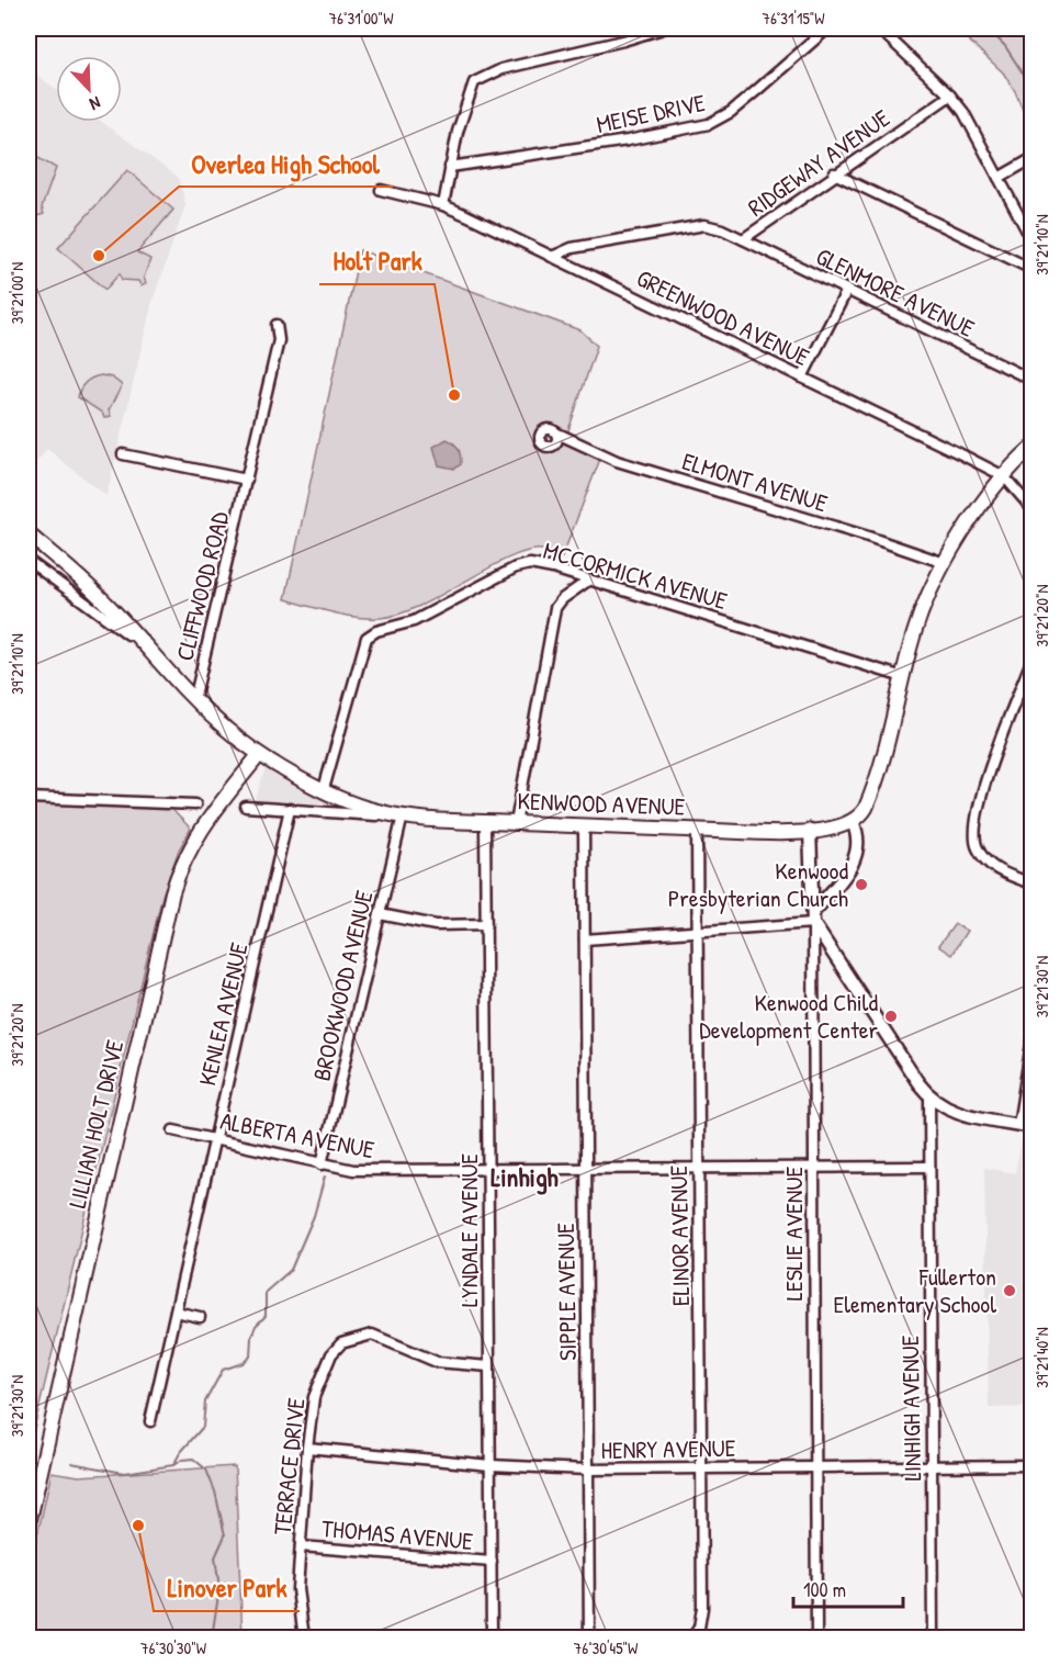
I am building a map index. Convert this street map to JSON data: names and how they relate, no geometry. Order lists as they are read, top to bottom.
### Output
{
  "streets": {
    "main road": ["KENWOOD AVENUE", "LILLIAN HOLT DRIVE"],
    "street": [
      "MEISE DRIVE",
      "RIDGEWAY AVENUE",
      "GLENMORE AVENUE",
      "GREENWOOD AVENUE",
      "ELMONT AVENUE",
      "MCCORMICK AVENUE",
      "CLIFFWOOD ROAD",
      "BROOKWOOD AVENUE",
      "KENLEA AVENUE",
      "ALBERTA AVENUE",
      "LYNDALE AVENUE",
      "LESLIE AVENUE",
      "ELINOR AVENUE",
      "SIPPLE AVENUE",
      "LINHIGH AVENUE",
      "HENRY AVENUE",
      "TERRACE DRIVE",
      "THOMAS AVENUE"
    ]
  },
  "crossings": [
    ["RIDGEWAY AVENUE", "GLENMORE AVENUE"],
    ["RIDGEWAY AVENUE", "GREENWOOD AVENUE"],
    ["MCCORMICK AVENUE", "KENWOOD AVENUE"],
    ["CLIFFWOOD ROAD", "KENWOOD AVENUE"],
    ["KENWOOD AVENUE", "BROOKWOOD AVENUE"],
    ["KENWOOD AVENUE", "LILLIAN HOLT DRIVE"],
    ["KENWOOD AVENUE", "LYNDALE AVENUE"],
    ["KENWOOD AVENUE", "LESLIE AVENUE"],
    ["KENWOOD AVENUE", "ELINOR AVENUE"],
    ["KENWOOD AVENUE", "SIPPLE AVENUE"],
    ["BROOKWOOD AVENUE", "ALBERTA AVENUE"],
    ["KENLEA AVENUE", "ALBERTA AVENUE"],
    ["ALBERTA AVENUE", "LYNDALE AVENUE"],
    ["ALBERTA AVENUE", "LESLIE AVENUE"],
    ["ALBERTA AVENUE", "ELINOR AVENUE"],
    ["ALBERTA AVENUE", "SIPPLE AVENUE"],
    ["ALBERTA AVENUE", "LINHIGH AVENUE"],
    ["LYNDALE AVENUE", "HENRY AVENUE"],
    ["LYNDALE AVENUE", "TERRACE DRIVE"],
    ["LYNDALE AVENUE", "THOMAS AVENUE"],
    ["LESLIE AVENUE", "HENRY AVENUE"],
    ["ELINOR AVENUE", "HENRY AVENUE"],
    ["SIPPLE AVENUE", "HENRY AVENUE"],
    ["LINHIGH AVENUE", "HENRY AVENUE"],
    ["HENRY AVENUE", "TERRACE DRIVE"],
    ["TERRACE DRIVE", "THOMAS AVENUE"]
  ],
  "districts": ["Linhigh"],
  "places": [
    "Overlea High School",
    "Holt Park",
    "Kenwood Presbyterian Church",
    "Kenwood Child Development Center",
    "Fullerton Elementary School",
    "Linover Park"
  ],
  "scale_bar": "100 m",
  "north": "bottom right",
  "coordinates": [
    "76°31'00\"W",
    "76°31'15\"W",
    "39°21'10\"N",
    "39°21'00\"N",
    "39°21'20\"N",
    "39°21'30\"N",
    "39°21'40\"N",
    "76°30'30\"W",
    "76°30'45\"W"
  ]
}
